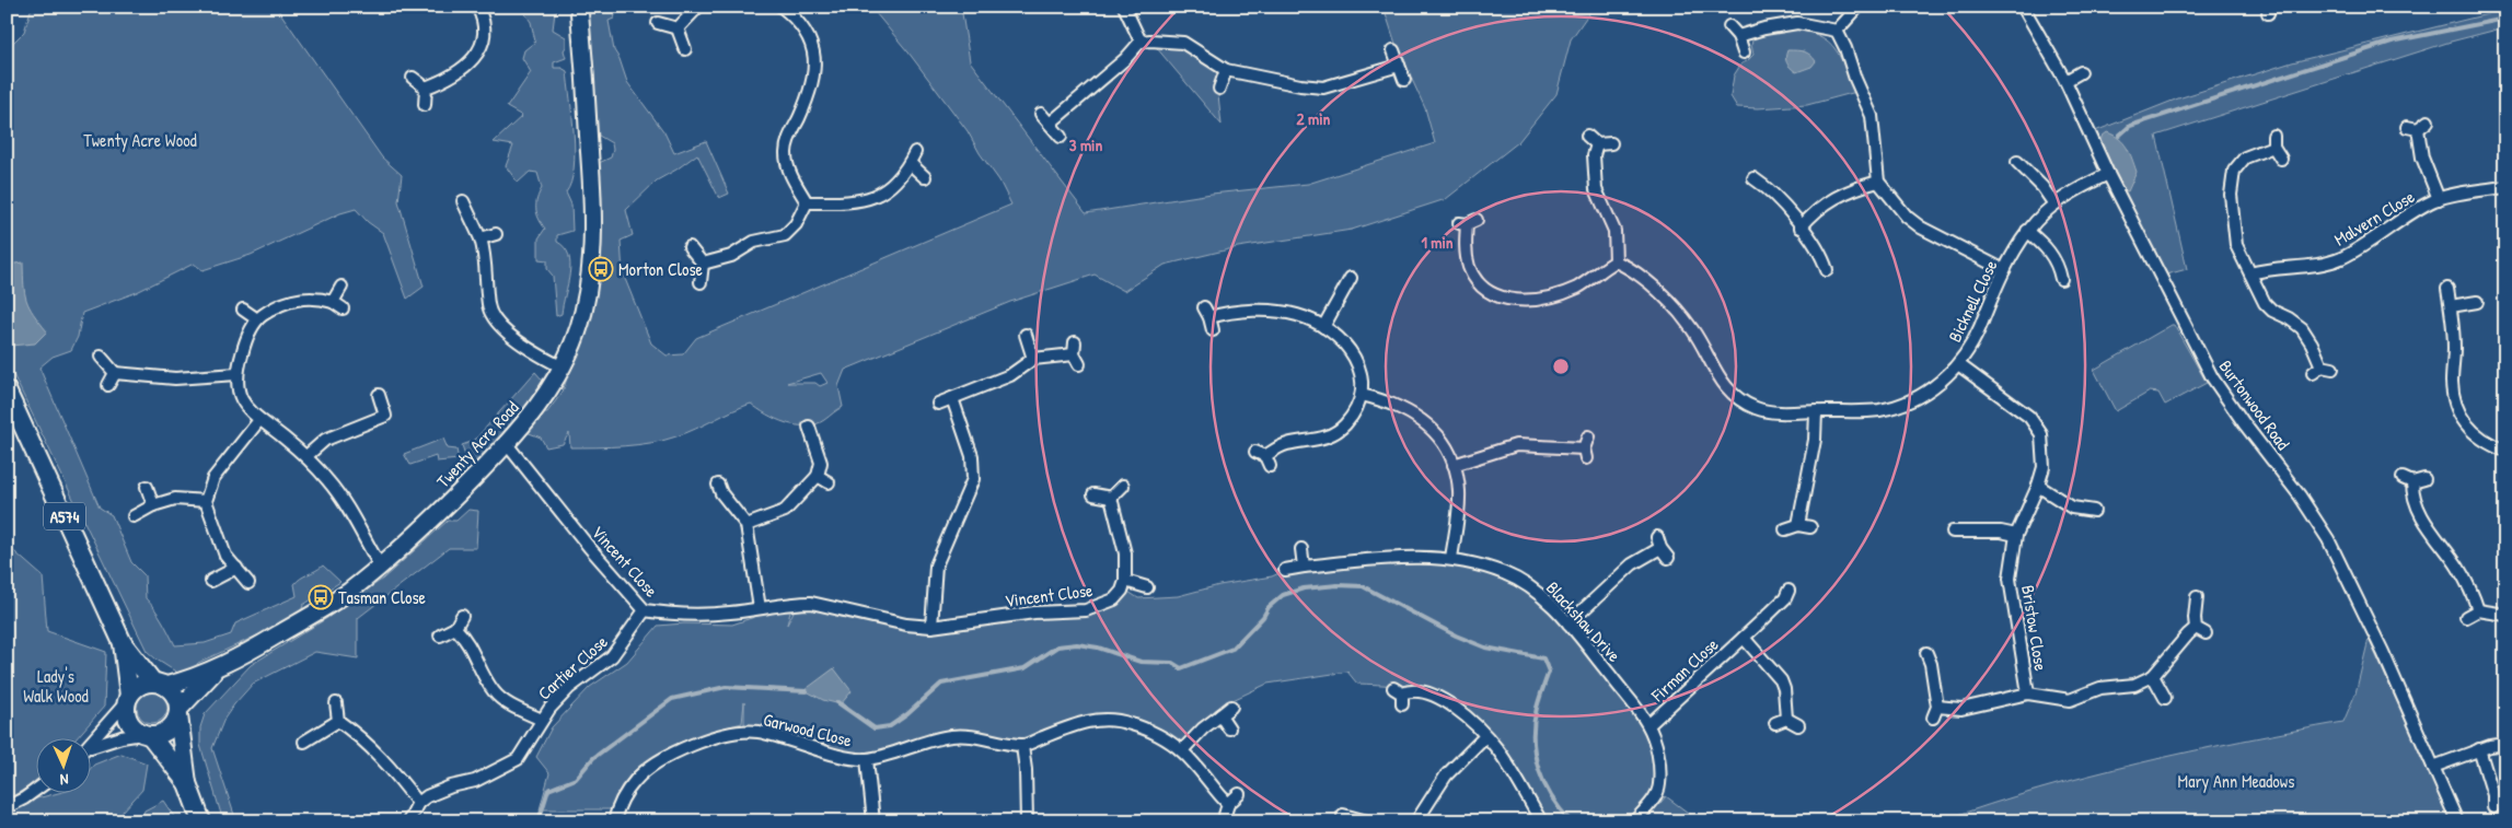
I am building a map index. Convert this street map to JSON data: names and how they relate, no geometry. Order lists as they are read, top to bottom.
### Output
{
  "streets": {
    "main road": ["A574"],
    "street": [
      "Malvern Close",
      "Bicknell Close",
      "Burtonwood Road",
      "Twenty Acre Road",
      "Vincent Close",
      "Blackshaw Drive",
      "Bristow Close",
      "Cartier Close",
      "Firman Close",
      "Garwood Close"
    ]
  },
  "crossings": [
    ["Bicknell Close", "Burtonwood Road"],
    ["Bicknell Close", "Bristow Close"],
    ["Twenty Acre Road", "A574"],
    ["Twenty Acre Road", "Vincent Close"],
    ["Vincent Close", "Cartier Close"],
    ["Blackshaw Drive", "Firman Close"]
  ],
  "parks": ["Twenty Acre Wood", "Lady's Walk Wood", "Mary Ann Meadows"],
  "places": {
    "bus stop": ["Morton Close", "Tasman Close"]
  },
  "north": "bottom",
  "rings": ["2 min", "3 min", "1 min"]
}
